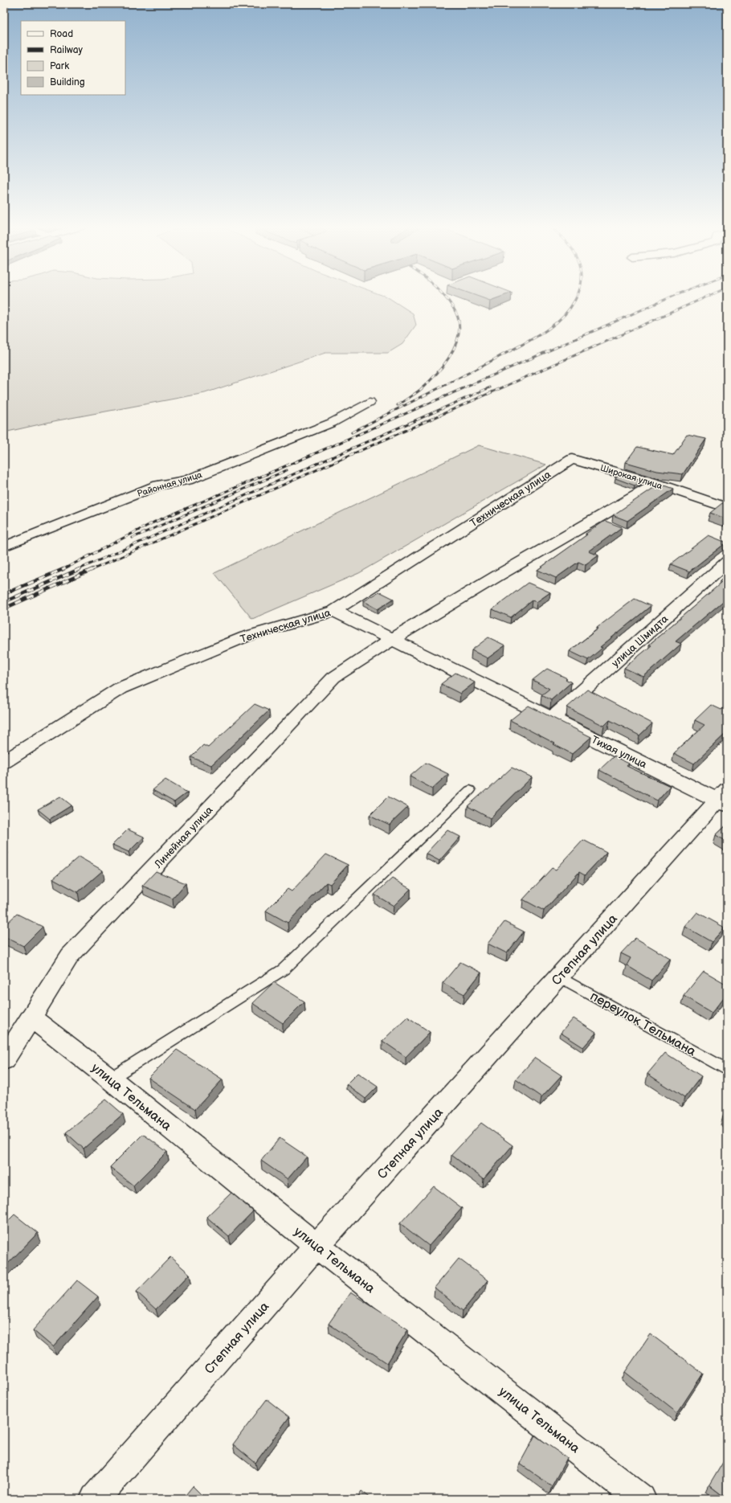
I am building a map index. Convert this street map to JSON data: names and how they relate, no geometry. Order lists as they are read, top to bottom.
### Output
{
  "streets": {
    "street": [
      "Широкая улица",
      "Районная улица",
      "Техническая улица",
      "улица Шмидта",
      "Тихая улица",
      "Линейная улица",
      "Степная улица",
      "улица Тельмана"
    ],
    "lane": ["переулок Тельмана"]
  },
  "crossings": [
    ["Широкая улица", "Техническая улица"],
    ["Техническая улица", "Тихая улица"],
    ["улица Шмидта", "Тихая улица"],
    ["Тихая улица", "Линейная улица"],
    ["Тихая улица", "Степная улица"],
    ["Линейная улица", "улица Тельмана"],
    ["Степная улица", "переулок Тельмана"],
    ["Степная улица", "улица Тельмана"]
  ],
  "legend": [
    "Road",
    "Railway",
    "Park",
    "Building"
  ]
}
